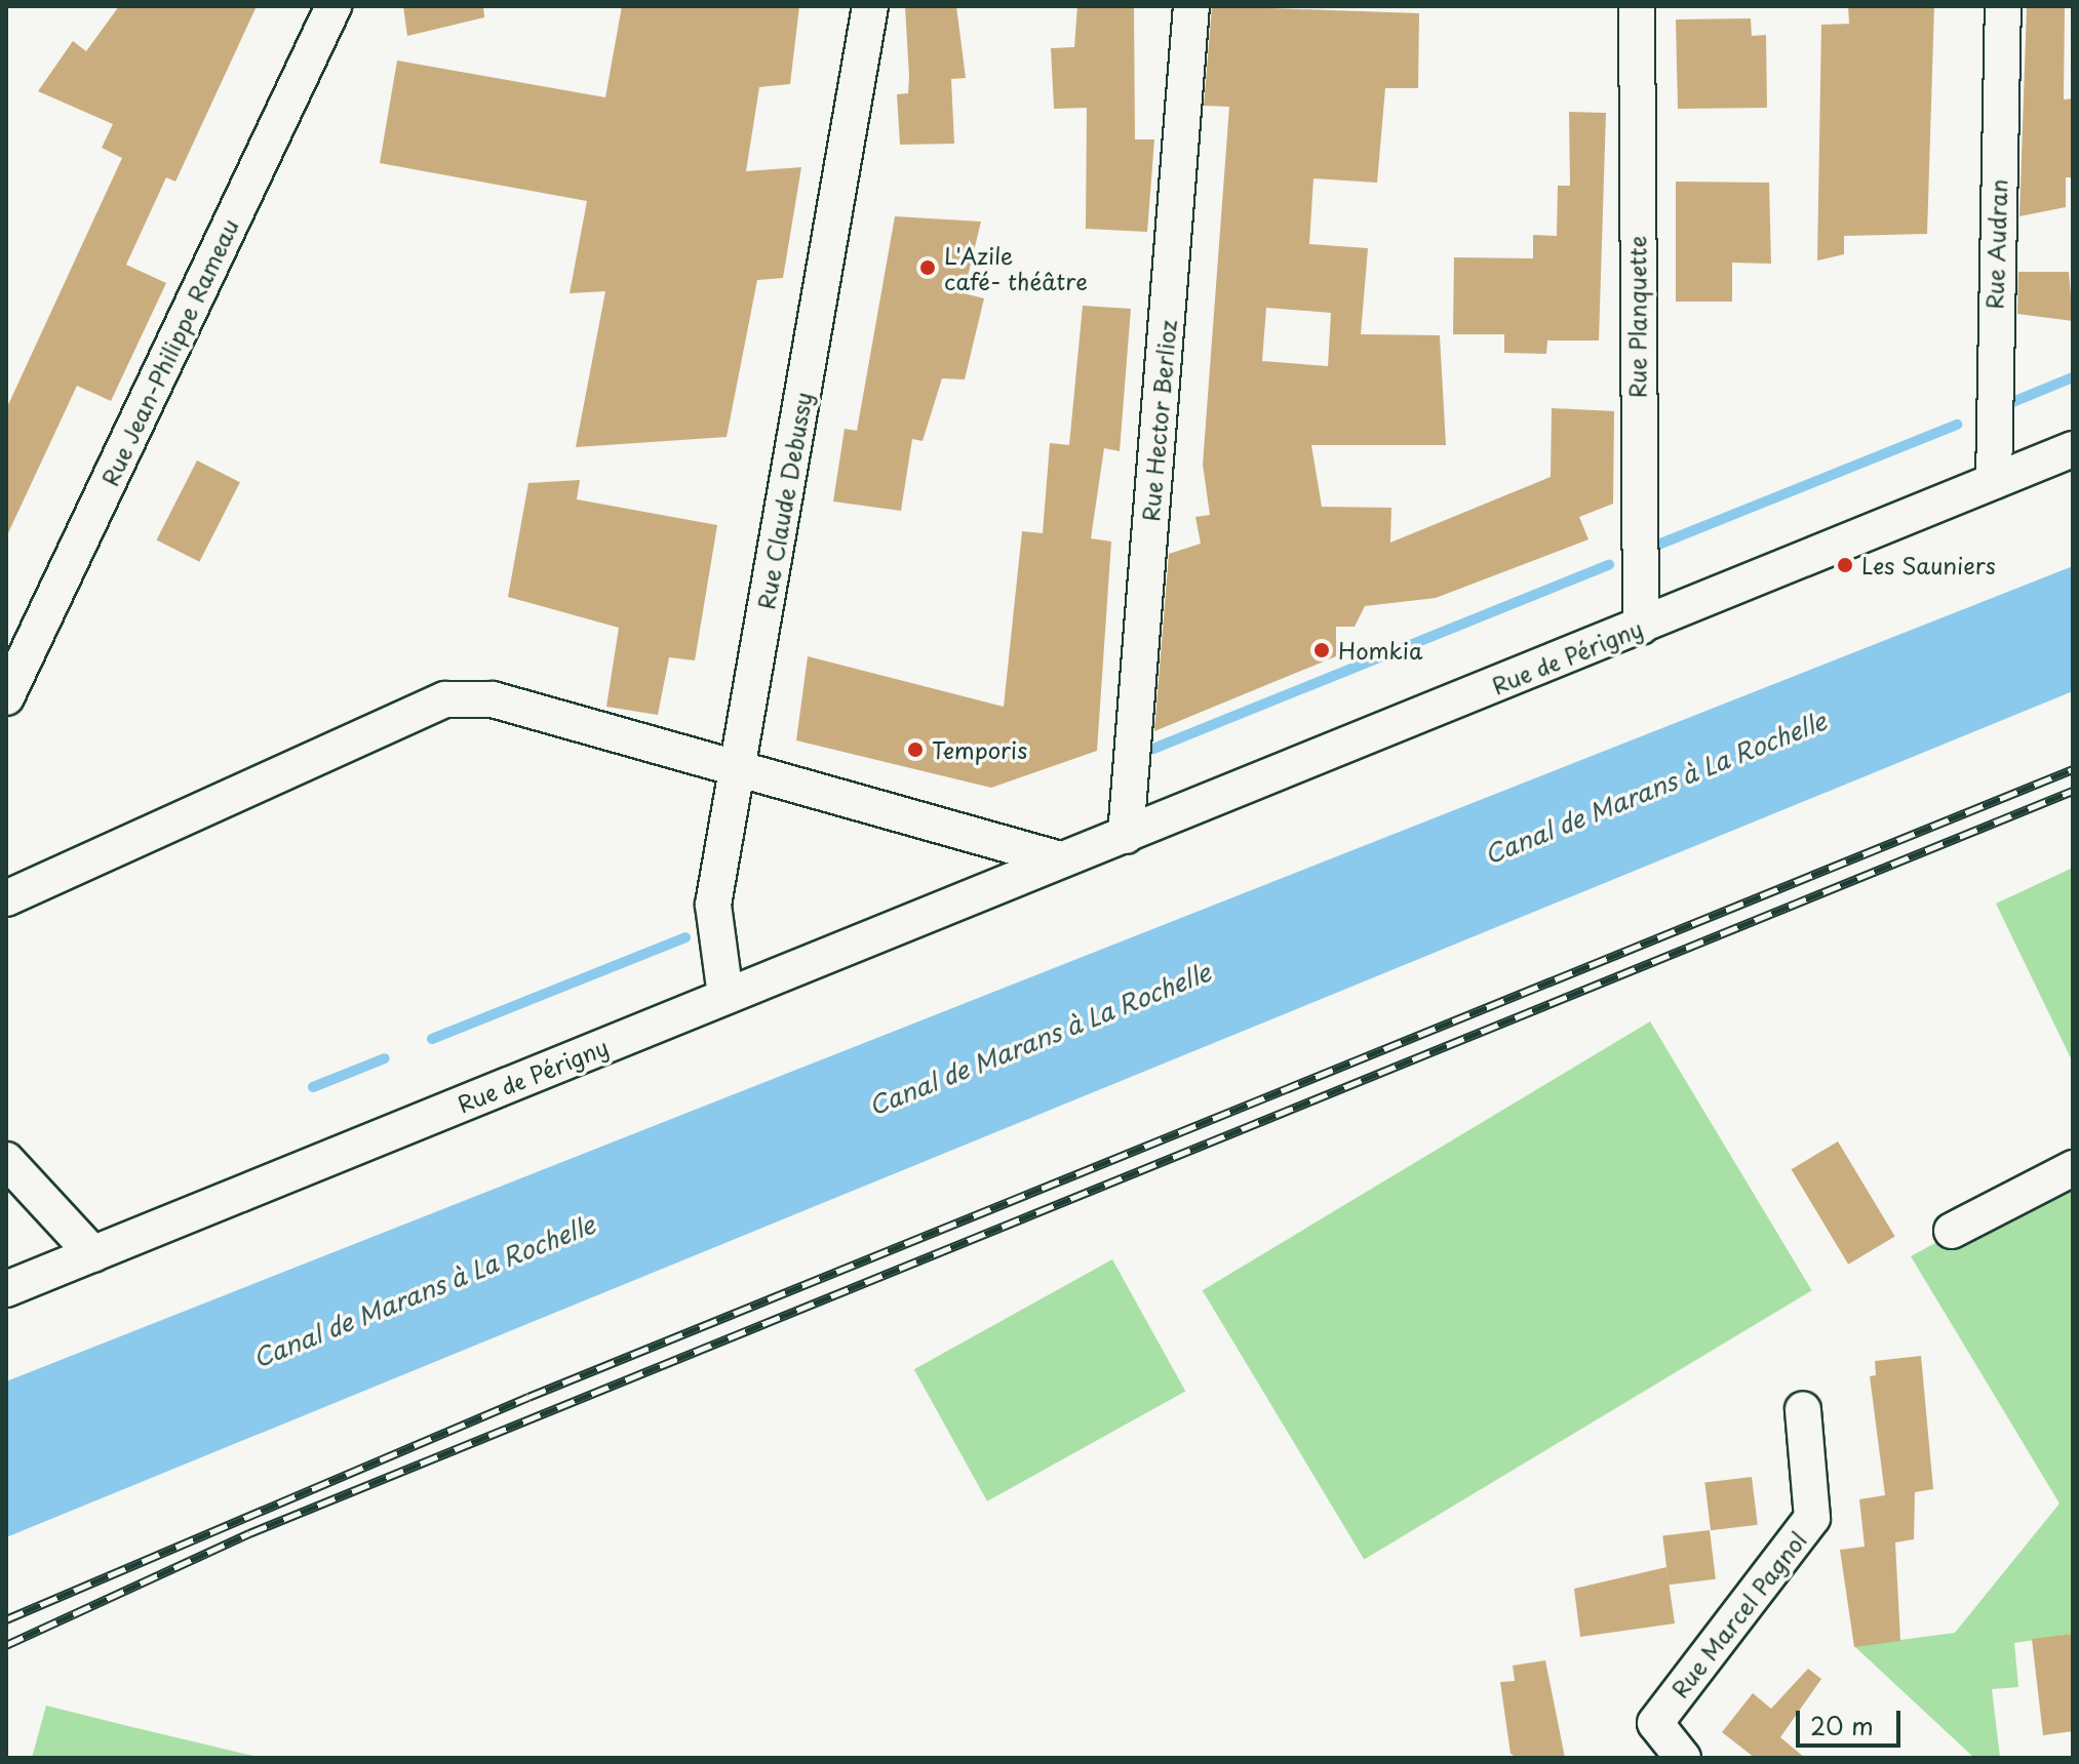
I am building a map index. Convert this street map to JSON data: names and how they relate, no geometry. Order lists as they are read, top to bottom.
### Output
{
  "streets": {
    "street": [
      "Rue Audran",
      "Rue Planquette",
      "Rue Jean-Philippe Rameau",
      "Rue Hector Berlioz",
      "Rue Claude Debussy",
      "Rue de Périgny",
      "Rue Marcel Pagnol"
    ]
  },
  "crossings": [
    ["Rue Audran", "Rue de Périgny"],
    ["Rue Planquette", "Rue de Périgny"],
    ["Rue Hector Berlioz", "Rue de Périgny"],
    ["Rue Claude Debussy", "Rue de Périgny"]
  ],
  "water": ["Canal de Marans à La Rochelle"],
  "places": [
    "L'Azile café- théâtre",
    "Les Sauniers",
    "Homkia",
    "Temporis"
  ],
  "scale_bar": "20 m"
}
